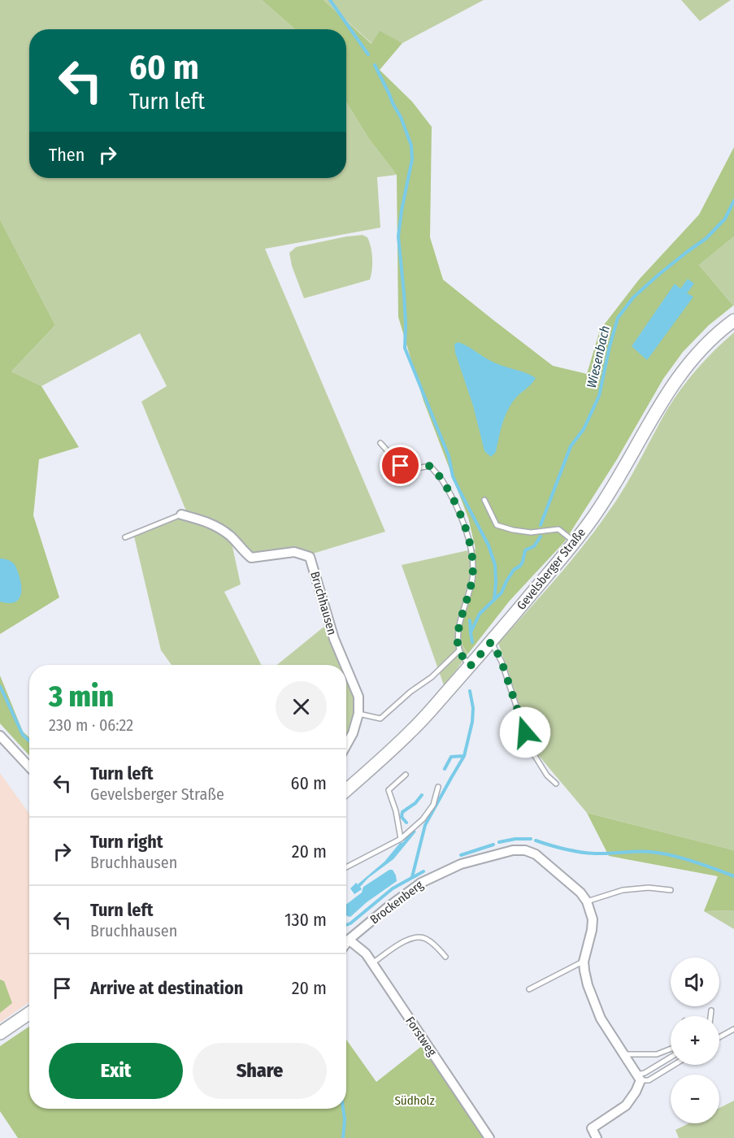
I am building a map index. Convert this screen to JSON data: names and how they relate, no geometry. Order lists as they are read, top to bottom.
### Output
{
  "streets": {
    "main road": ["Gevelsberger Straße"],
    "street": ["Bruchhausen", "Brockenberg", "Forstweg"]
  },
  "water": ["Wiesenbach"],
  "parks": ["Südholz"],
  "page": {
    "turn": ["60 m", "Turn left"],
    "then": "Then",
    "heading": ["3 min", "230 m · 06:22"],
    "list": [
      {
        "name": "Turn left",
        "note": "Gevelsberger Straße",
        "value": "60 m"
      },
      {
        "name": "Turn right",
        "note": "Bruchhausen",
        "value": "20 m"
      },
      {
        "name": "Turn left",
        "note": "Bruchhausen",
        "value": "130 m"
      },
      {
        "name": "Arrive at destination",
        "value": "20 m"
      }
    ],
    "map_buttons": ["+", "−"],
    "buttons": ["Exit", "Share"]
  }
}
